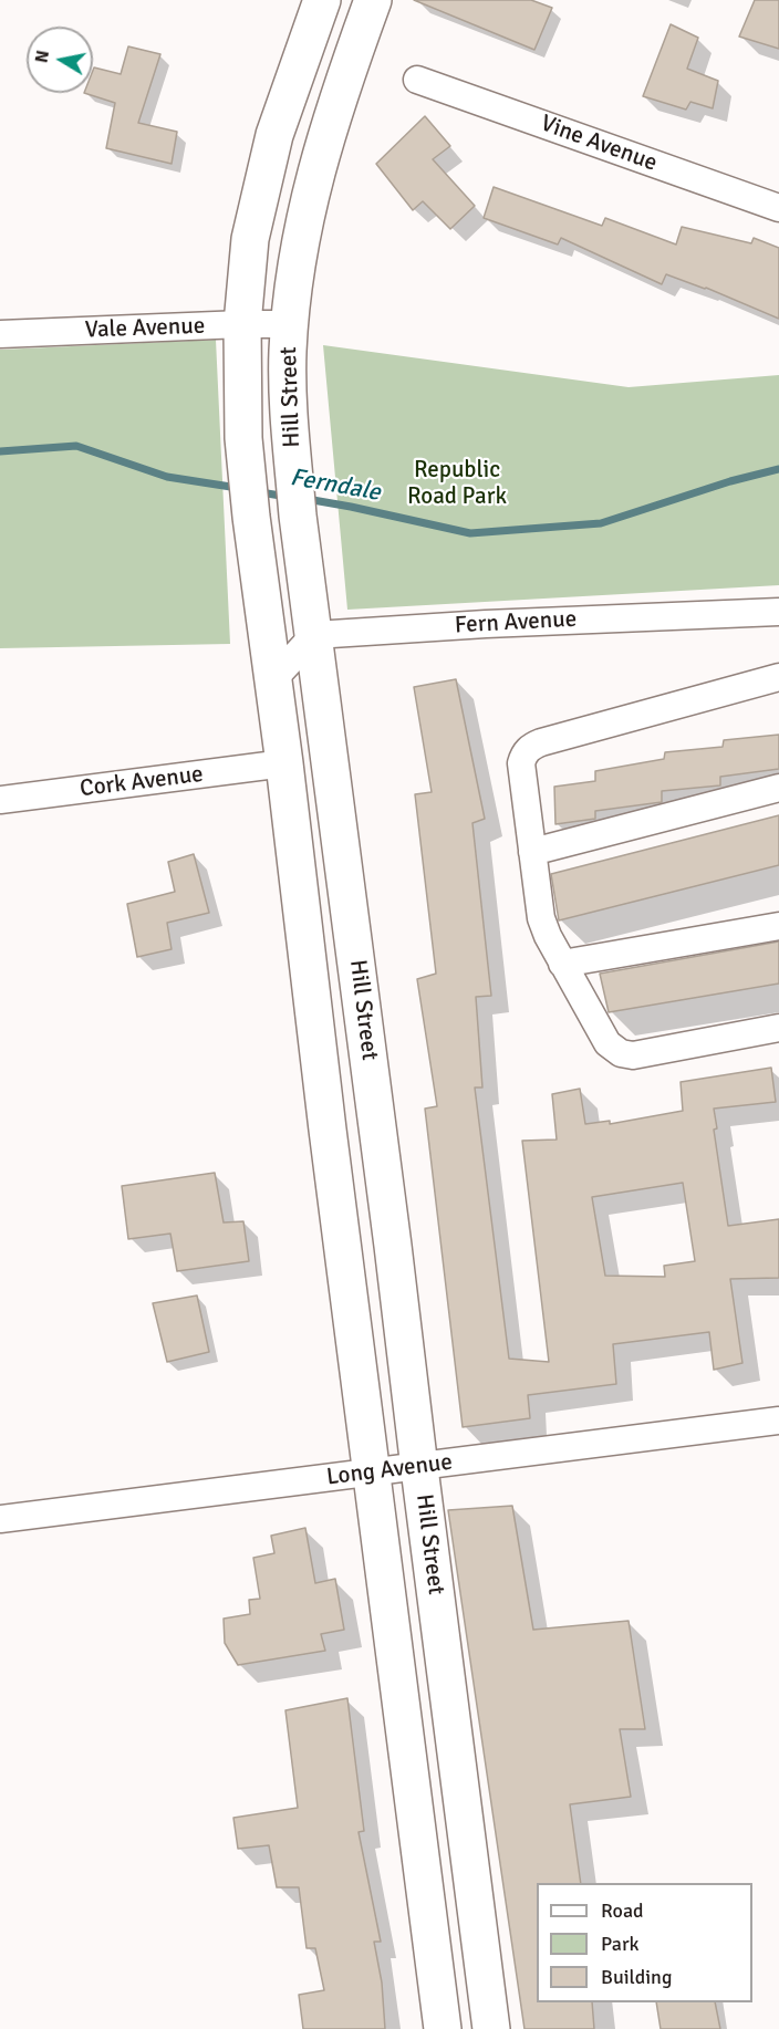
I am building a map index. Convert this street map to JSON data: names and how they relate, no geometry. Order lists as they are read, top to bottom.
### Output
{
  "streets": {
    "main road": ["Hill Street"],
    "street": [
      "Vine Avenue",
      "Vale Avenue",
      "Fern Avenue",
      "Cork Avenue",
      "Long Avenue"
    ]
  },
  "crossings": [
    ["Vale Avenue", "Hill Street"],
    ["Hill Street", "Fern Avenue"],
    ["Hill Street", "Cork Avenue"],
    ["Hill Street", "Long Avenue"]
  ],
  "water": ["Ferndale"],
  "parks": ["Republic Road Park"],
  "legend": ["Road", "Park", "Building"],
  "north": "left"
}
